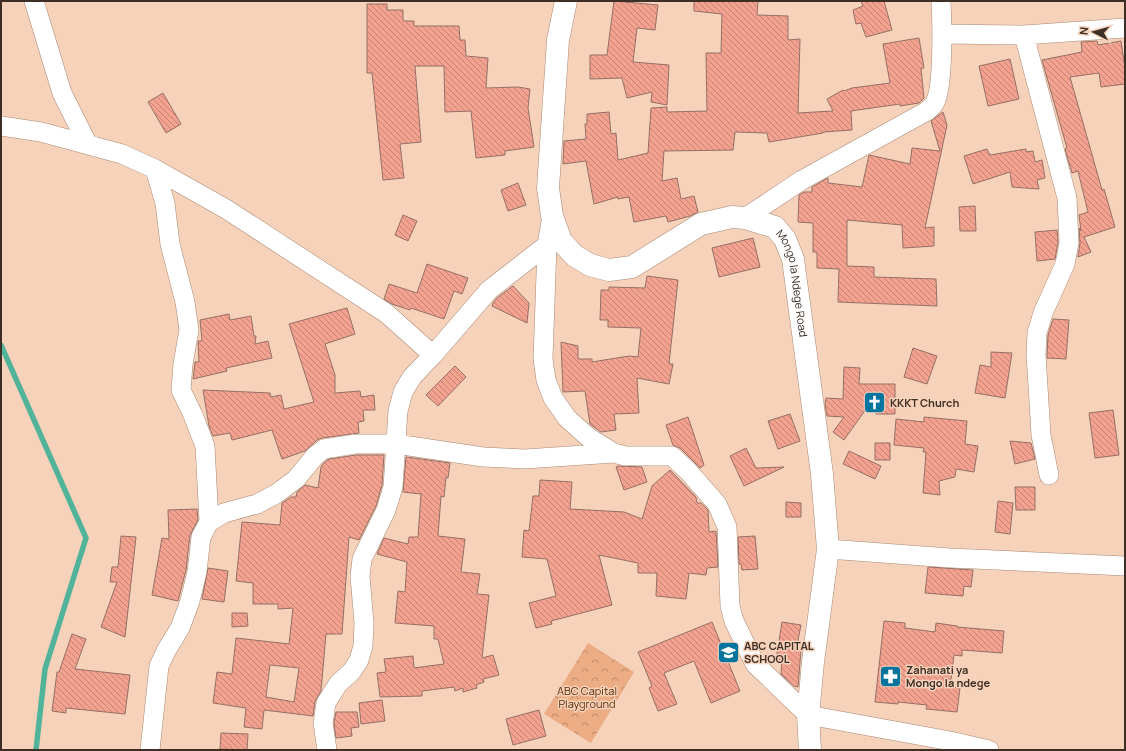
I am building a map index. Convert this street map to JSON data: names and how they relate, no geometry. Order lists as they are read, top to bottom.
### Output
{
  "streets": {
    "street": ["Mongo la Ndege Road"]
  },
  "parks": ["ABC Capital Playground"],
  "places": {
    "church": ["KKKT Church"],
    "school or university": ["ABC CAPITAL SCHOOL"],
    "pharmacy": ["Zahanati ya Mongo la ndege"]
  },
  "north": "left"
}
